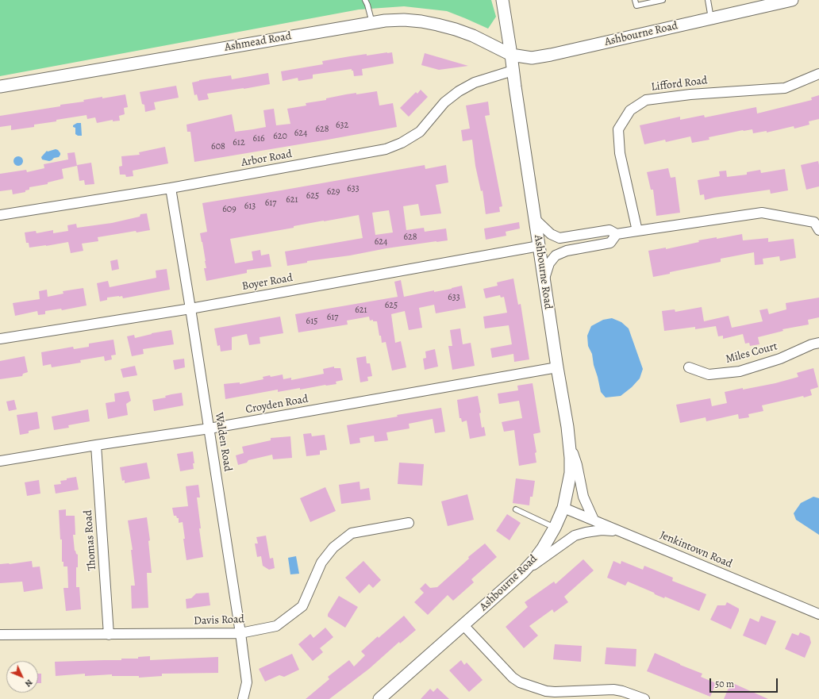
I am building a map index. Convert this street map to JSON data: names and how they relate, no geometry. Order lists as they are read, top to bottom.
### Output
{
  "streets": {
    "street": [
      "Ashbourne Road",
      "Ashmead Road",
      "Lifford Road",
      "Arbor Road",
      "Boyer Road",
      "Miles Court",
      "Croyden Road",
      "Walden Road",
      "Thomas Road",
      "Jenkintown Road",
      "Davis Road"
    ]
  },
  "crossings": [
    ["Ashbourne Road", "Ashmead Road"],
    ["Ashbourne Road", "Arbor Road"],
    ["Ashbourne Road", "Boyer Road"],
    ["Ashbourne Road", "Croyden Road"],
    ["Ashbourne Road", "Jenkintown Road"],
    ["Arbor Road", "Walden Road"],
    ["Boyer Road", "Walden Road"],
    ["Croyden Road", "Walden Road"],
    ["Croyden Road", "Thomas Road"],
    ["Walden Road", "Davis Road"],
    ["Thomas Road", "Davis Road"]
  ],
  "house_numbers": [
    "632",
    "628",
    "624",
    "620",
    "616",
    "612",
    "608",
    "633",
    "629",
    "625",
    "621",
    "617",
    "613",
    "609",
    "628",
    "624",
    "633",
    "625",
    "621",
    "617",
    "615"
  ],
  "scale_bar": "50 m",
  "north": "bottom right"
}
